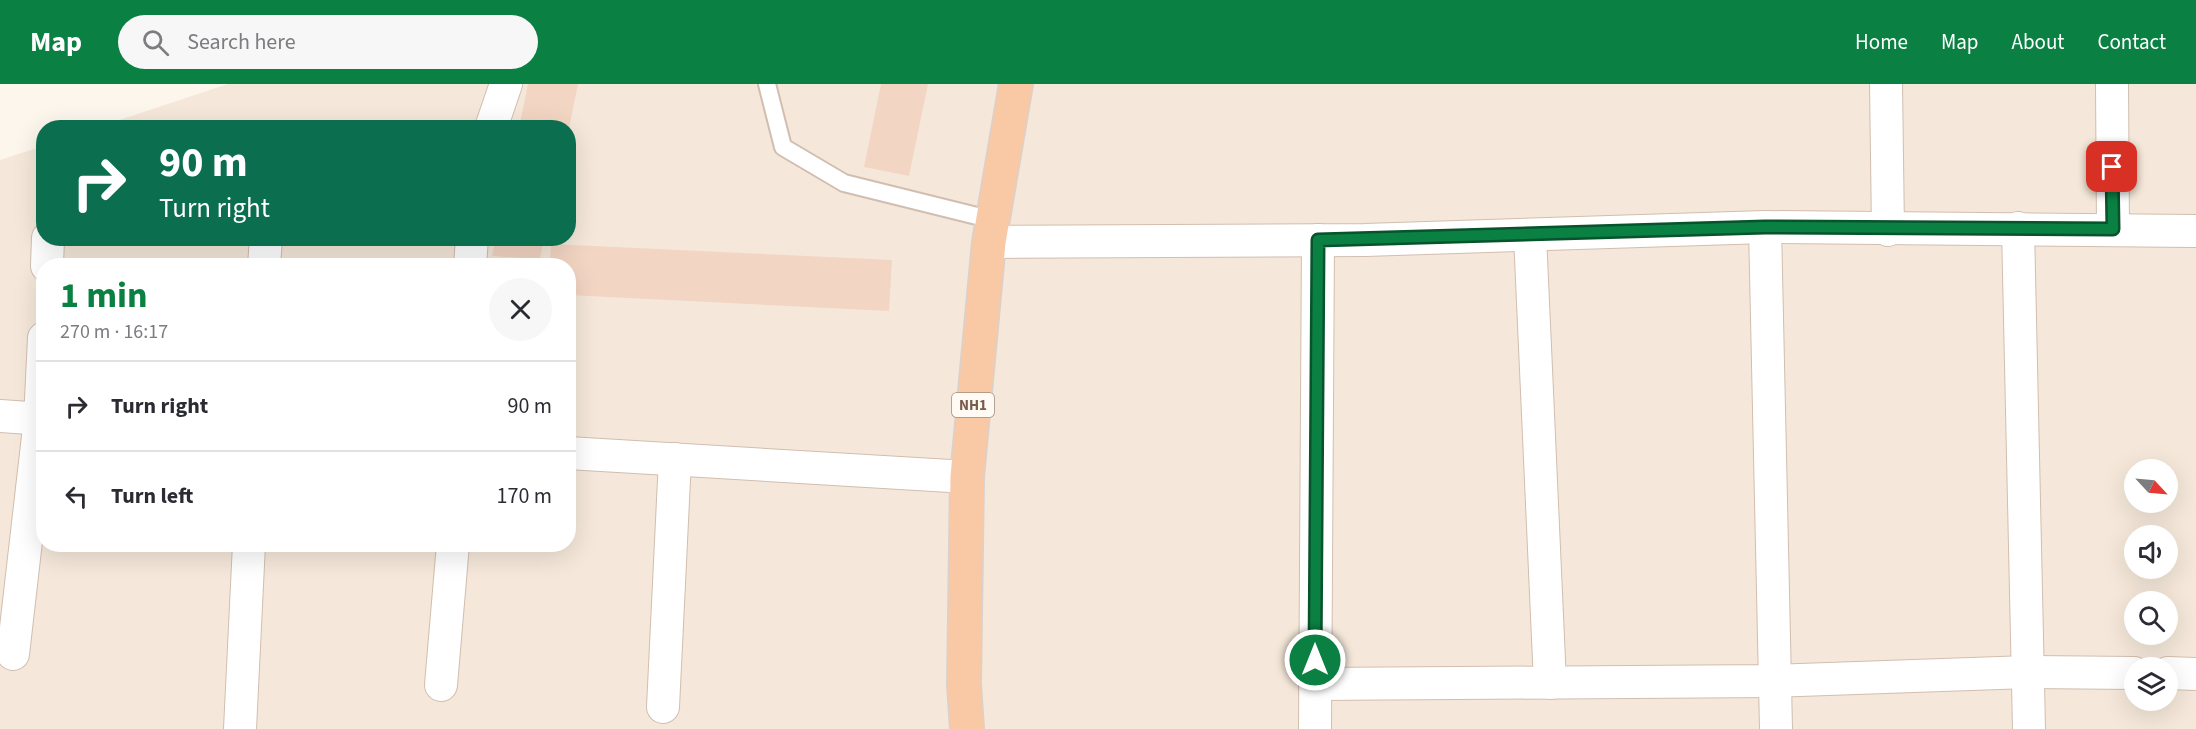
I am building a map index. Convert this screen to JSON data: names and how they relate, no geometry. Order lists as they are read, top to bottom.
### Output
{
  "streets": {
    "highway": ["NH1"]
  },
  "north": "bottom right",
  "page": {
    "header": "Map",
    "search": "Search here",
    "nav": [
      "Home",
      "Map",
      "About",
      "Contact"
    ],
    "turn": ["90 m", "Turn right"],
    "heading": ["1 min", "270 m · 16:17"],
    "list": [
      {
        "name": "Turn right",
        "value": "90 m"
      },
      {
        "name": "Turn left",
        "value": "170 m"
      }
    ]
  }
}
